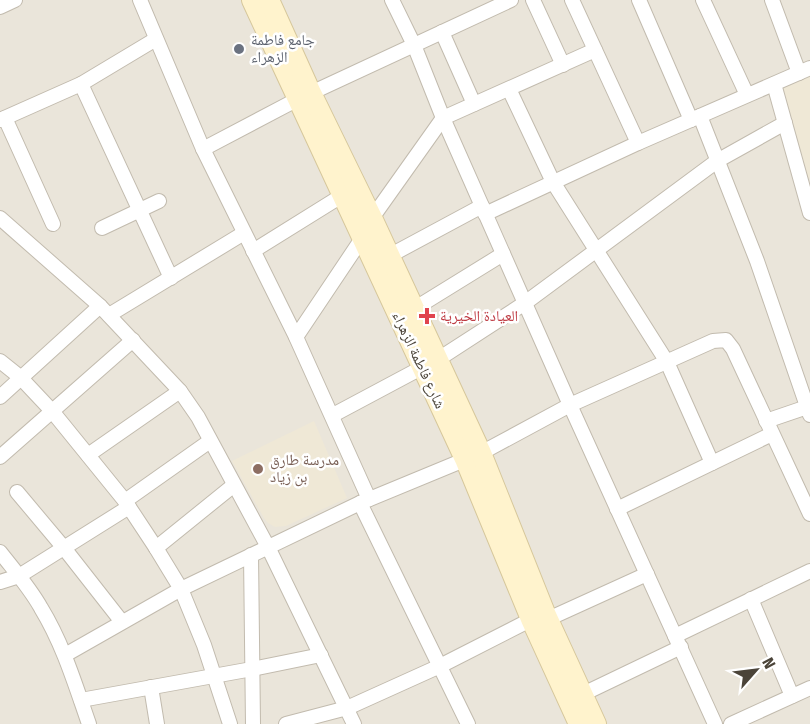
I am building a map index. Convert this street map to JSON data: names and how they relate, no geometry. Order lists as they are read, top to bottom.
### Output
{
  "streets": {
    "main road": ["شارع فاطمة الزهراء"]
  },
  "places": {
    "other": ["جامع فاطمة الزهراء", "مدرسة طارق بن زياد"],
    "health": ["العيادة الخيرية"]
  },
  "north": "top right"
}
